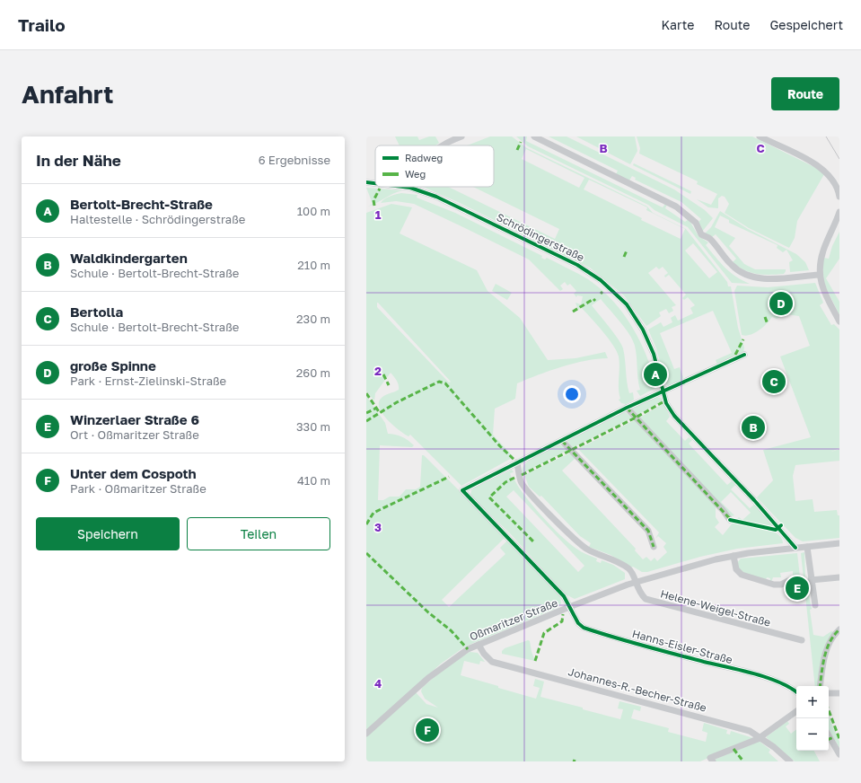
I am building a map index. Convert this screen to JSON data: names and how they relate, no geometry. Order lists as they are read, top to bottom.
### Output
{
  "streets": {
    "street": [
      "Schrödingerstraße",
      "Helene-Weigel-Straße",
      "Oßmaritzer Straße",
      "Hanns-Eisler-Straße",
      "Johannes-R.-Becher-Straße"
    ]
  },
  "crossings": [
    ["Schrödingerstraße", "Oßmaritzer Straße"],
    ["Helene-Weigel-Straße", "Oßmaritzer Straße"],
    ["Helene-Weigel-Straße", "Hanns-Eisler-Straße"],
    ["Oßmaritzer Straße", "Hanns-Eisler-Straße"],
    ["Oßmaritzer Straße", "Johannes-R.-Becher-Straße"]
  ],
  "legend": ["Radweg", "Weg"],
  "page": {
    "header": "Trailo",
    "nav": ["Karte", "Route", "Gespeichert"],
    "buttons": [
      "Route",
      ["Speichern", "Teilen"]
    ],
    "title": "Anfahrt",
    "heading": ["In der Nähe", "6 Ergebnisse"],
    "list": [
      {
        "mark": "A",
        "name": "Bertolt-Brecht-Straße",
        "note": "Haltestelle · Schrödingerstraße",
        "value": "100 m"
      },
      {
        "mark": "B",
        "name": "Waldkindergarten",
        "note": "Schule · Bertolt-Brecht-Straße",
        "value": "210 m"
      },
      {
        "mark": "C",
        "name": "Bertolla",
        "note": "Schule · Bertolt-Brecht-Straße",
        "value": "230 m"
      },
      {
        "mark": "D",
        "name": "große Spinne",
        "note": "Park · Ernst-Zielinski-Straße",
        "value": "260 m"
      },
      {
        "mark": "E",
        "name": "Winzerlaer Straße 6",
        "note": "Ort · Oßmaritzer Straße",
        "value": "330 m"
      },
      {
        "mark": "F",
        "name": "Unter dem Cospoth",
        "note": "Park · Oßmaritzer Straße",
        "value": "410 m"
      }
    ],
    "pins": [
      "D",
      "A",
      "C",
      "B",
      "E",
      "F"
    ],
    "map_buttons": ["+", "−"]
  },
  "grid": {
    "columns": ["B", "C"],
    "rows": [
      "1",
      "2",
      "3",
      "4"
    ]
  }
}
